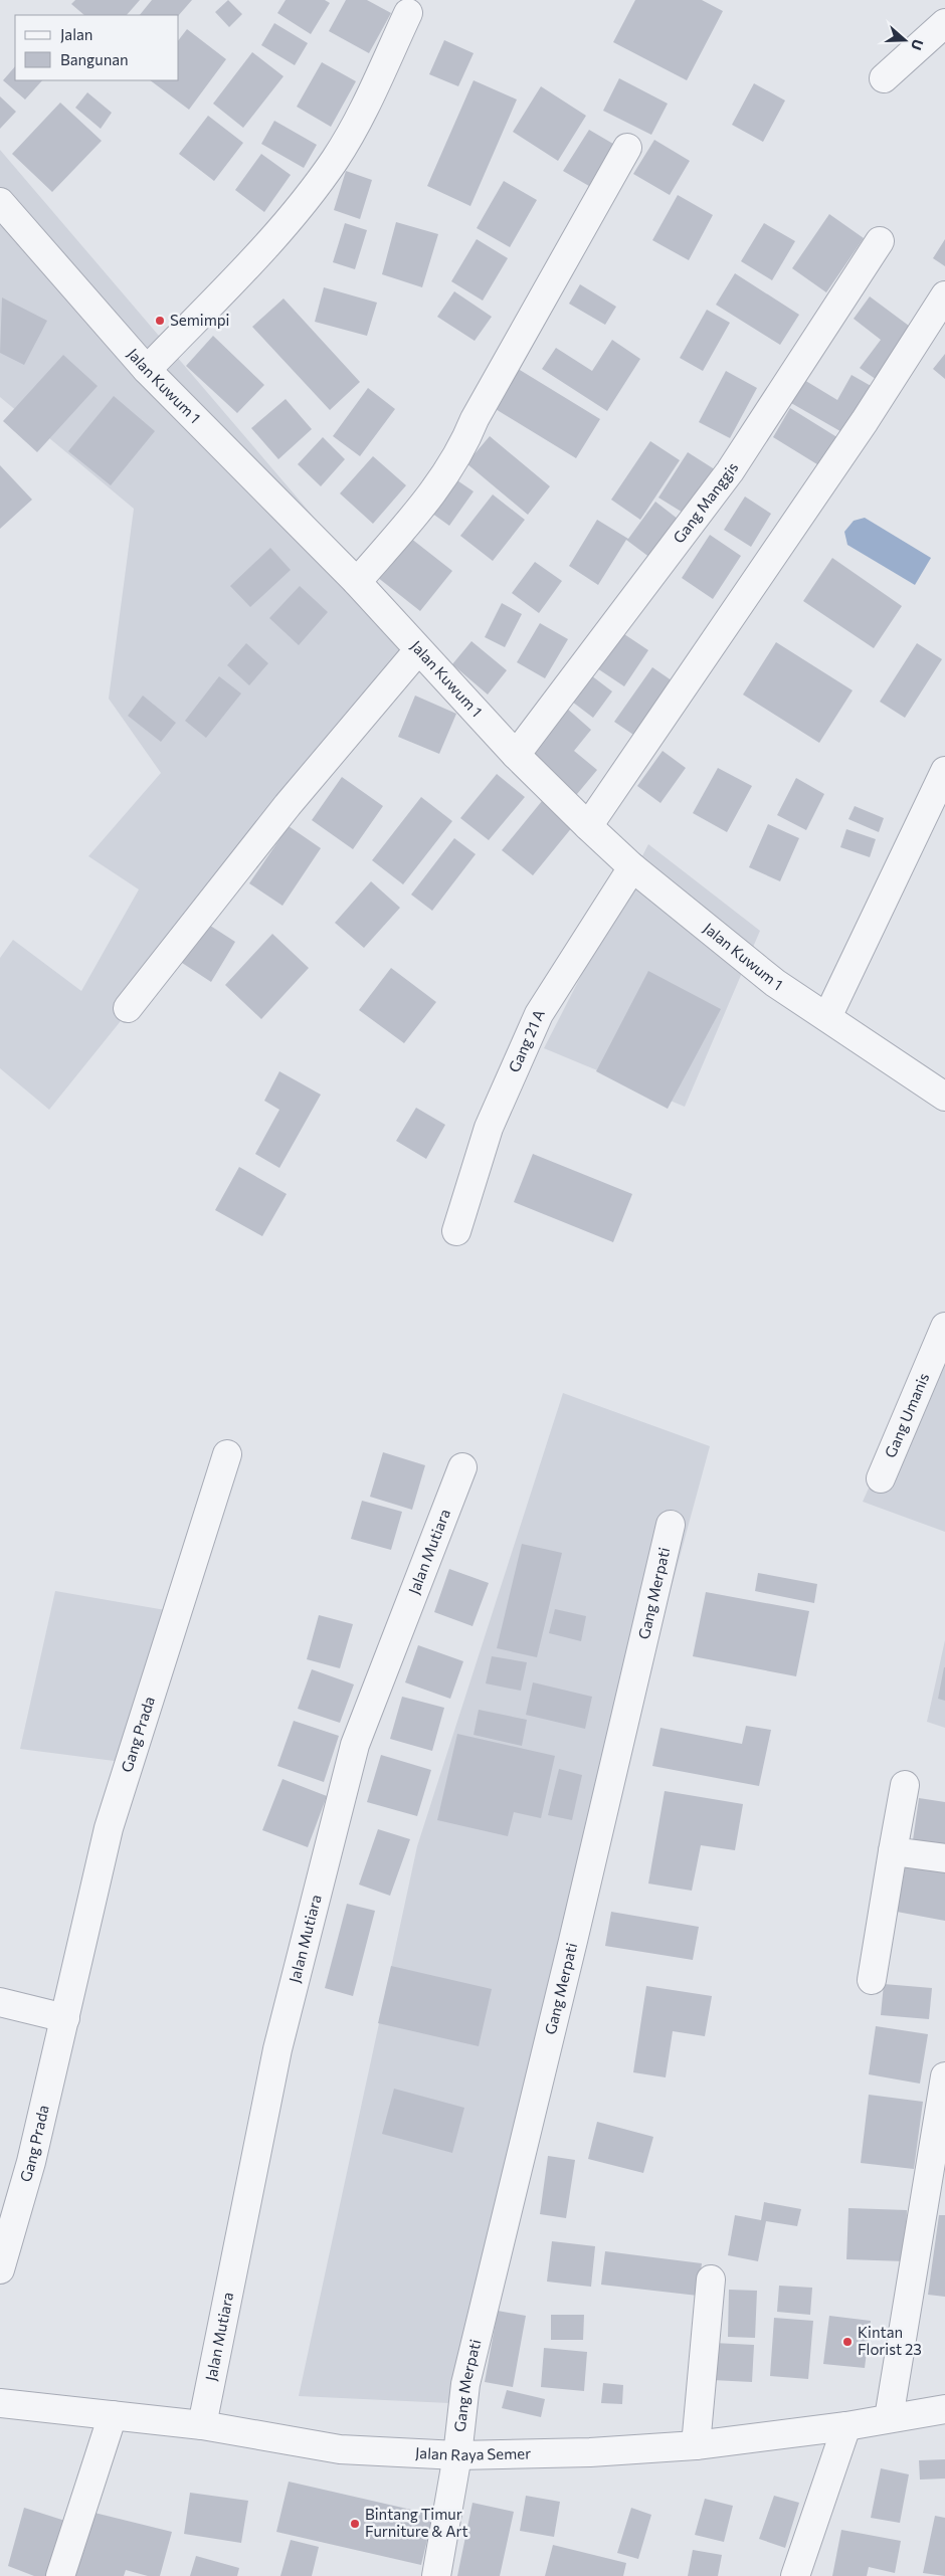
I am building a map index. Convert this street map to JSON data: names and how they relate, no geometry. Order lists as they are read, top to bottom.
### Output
{
  "streets": {
    "street": [
      "Jalan Kuwum 1",
      "Gang Manggis",
      "Gang 21 A",
      "Gang Umanis",
      "Jalan Mutiara",
      "Gang Merpati",
      "Gang Prada",
      "Jalan Raya Semer"
    ]
  },
  "crossings": [
    ["Jalan Kuwum 1", "Gang Manggis"],
    ["Jalan Kuwum 1", "Gang 21 A"],
    ["Jalan Mutiara", "Jalan Raya Semer"],
    ["Gang Merpati", "Jalan Raya Semer"]
  ],
  "places": ["Semimpi", "Kintan Florist 23", "Bintang Timur Furniture & Art"],
  "legend": ["Jalan", "Bangunan"],
  "north": "right"
}
